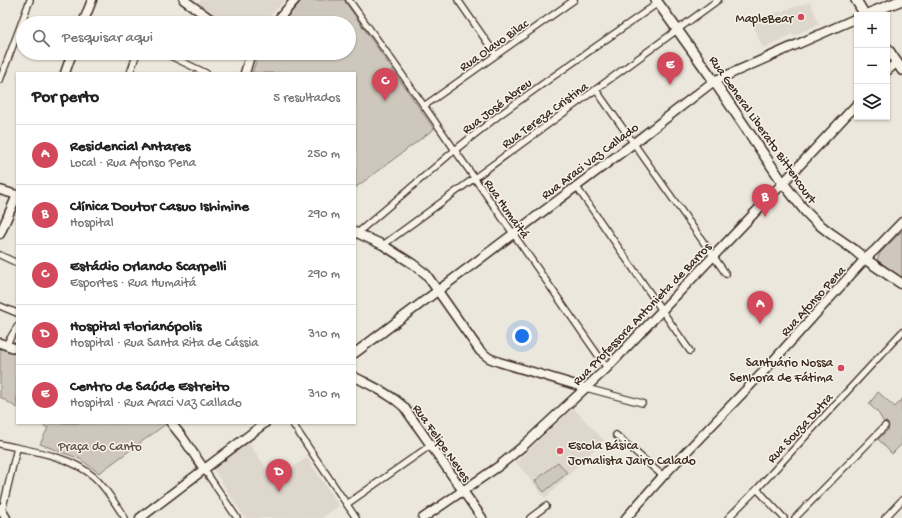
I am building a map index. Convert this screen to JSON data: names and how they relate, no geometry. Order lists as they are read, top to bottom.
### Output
{
  "streets": {
    "main road": ["Rua General Liberato Bittencourt"],
    "street": [
      "Rua Olavo Bilac",
      "Rua José Abreu",
      "Rua Tereza Cristina",
      "Rua Araci Vaz Callado",
      "Rua Humaitá",
      "Rua Afonso Pena",
      "Rua Professora Antonieta de Barros",
      "Rua Souza Dutra",
      "Rua Felipe Neves"
    ]
  },
  "crossings": [
    ["Rua Olavo Bilac", "Rua Humaitá"],
    ["Rua José Abreu", "Rua General Liberato Bittencourt"],
    ["Rua José Abreu", "Rua Humaitá"],
    ["Rua Tereza Cristina", "Rua General Liberato Bittencourt"],
    ["Rua Tereza Cristina", "Rua Humaitá"],
    ["Rua General Liberato Bittencourt", "Rua Araci Vaz Callado"],
    ["Rua General Liberato Bittencourt", "Rua Afonso Pena"],
    ["Rua General Liberato Bittencourt", "Rua Professora Antonieta de Barros"],
    ["Rua Araci Vaz Callado", "Rua Humaitá"],
    ["Rua Humaitá", "Rua Professora Antonieta de Barros"],
    ["Rua Professora Antonieta de Barros", "Rua Felipe Neves"]
  ],
  "parks": ["Praça do Canto"],
  "places": ["MapleBear", "Santuário Nossa Senhora de Fátima", "Escola Básica Jornalista Jairo Calado"],
  "page": {
    "map_buttons": ["+", "−"],
    "search": "Pesquisar aqui",
    "pins": [
      "E",
      "C",
      "B",
      "A",
      "D"
    ],
    "heading": ["Por perto", "5 resultados"],
    "list": [
      {
        "mark": "A",
        "name": "Residencial Antares",
        "note": "Local · Rua Afonso Pena",
        "value": "250 m"
      },
      {
        "mark": "B",
        "name": "Clínica Doutor Casuo Ishimine",
        "note": "Hospital",
        "value": "290 m"
      },
      {
        "mark": "C",
        "name": "Estádio Orlando Scarpelli",
        "note": "Esportes · Rua Humaitá",
        "value": "290 m"
      },
      {
        "mark": "D",
        "name": "Hospital Florianópolis",
        "note": "Hospital · Rua Santa Rita de Cássia",
        "value": "310 m"
      },
      {
        "mark": "E",
        "name": "Centro de Saúde Estreito",
        "note": "Hospital · Rua Araci Vaz Callado",
        "value": "310 m"
      }
    ]
  }
}
